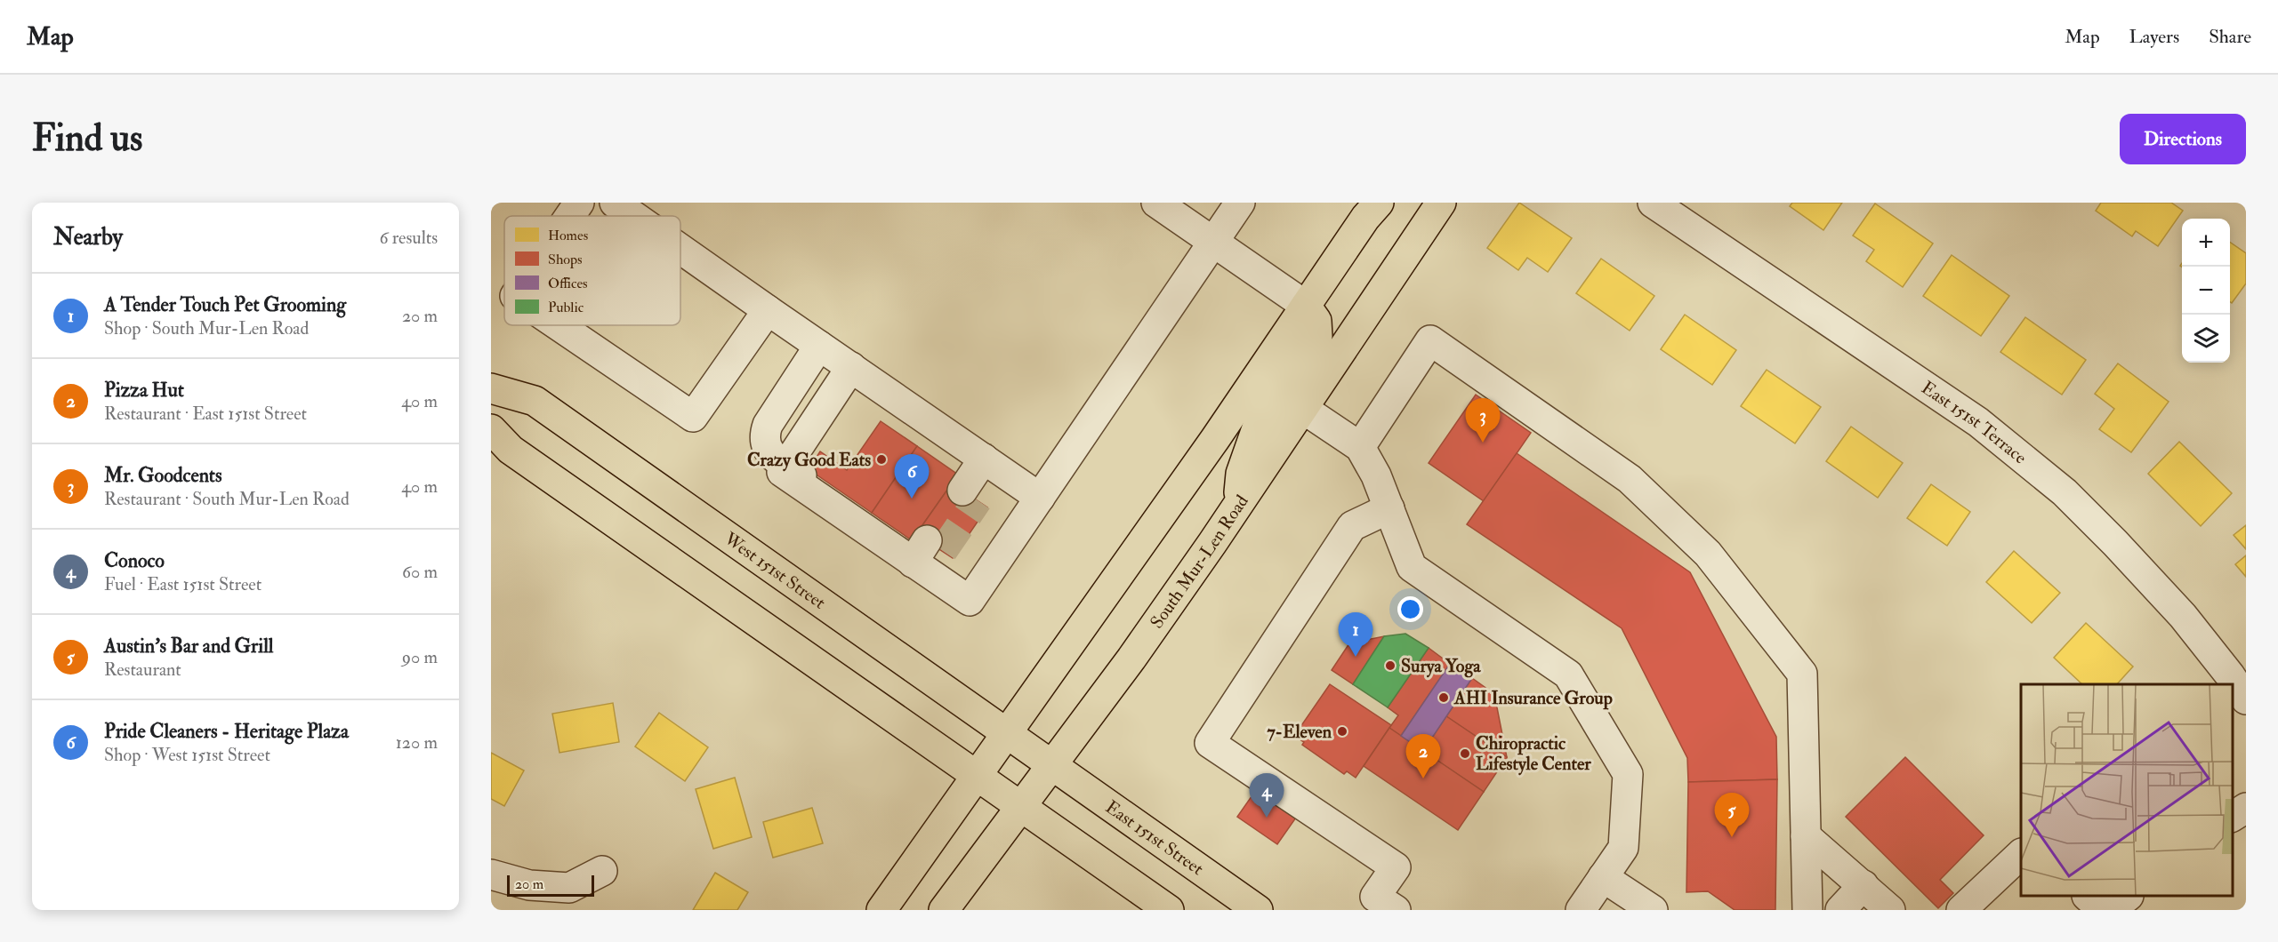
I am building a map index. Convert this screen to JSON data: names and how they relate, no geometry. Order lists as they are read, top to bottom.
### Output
{
  "streets": {
    "main road": ["South Mur-Len Road", "West 151st Street", "East 151st Street"],
    "street": ["East 151st Terrace"]
  },
  "crossings": [
    ["South Mur-Len Road", "West 151st Street"],
    ["South Mur-Len Road", "East 151st Street"],
    ["West 151st Street", "East 151st Street"]
  ],
  "places": [
    "Crazy Good Eats",
    "Surya Yoga",
    "AHI Insurance Group",
    "7-Eleven",
    "Chiropractic Lifestyle Center"
  ],
  "legend": [
    "Homes",
    "Shops",
    "Offices",
    "Public"
  ],
  "scale_bar": "20 m",
  "page": {
    "header": "Map",
    "nav": ["Map", "Layers", "Share"],
    "buttons": "Directions",
    "title": "Find us",
    "heading": ["Nearby", "6 results"],
    "map_buttons": ["+", "−"],
    "list": [
      {
        "mark": "1",
        "name": "A Tender Touch Pet Grooming",
        "note": "Shop · South Mur-Len Road",
        "value": "20 m"
      },
      {
        "mark": "2",
        "name": "Pizza Hut",
        "note": "Restaurant · East 151st Street",
        "value": "40 m"
      },
      {
        "mark": "3",
        "name": "Mr. Goodcents",
        "note": "Restaurant · South Mur-Len Road",
        "value": "40 m"
      },
      {
        "mark": "4",
        "name": "Conoco",
        "note": "Fuel · East 151st Street",
        "value": "60 m"
      },
      {
        "mark": "5",
        "name": "Austin's Bar and Grill",
        "note": "Restaurant",
        "value": "90 m"
      },
      {
        "mark": "6",
        "name": "Pride Cleaners - Heritage Plaza",
        "note": "Shop · West 151st Street",
        "value": "120 m"
      }
    ],
    "pins": [
      "3",
      "6",
      "1",
      "2",
      "4",
      "5"
    ],
    "scale": "20 m"
  }
}
